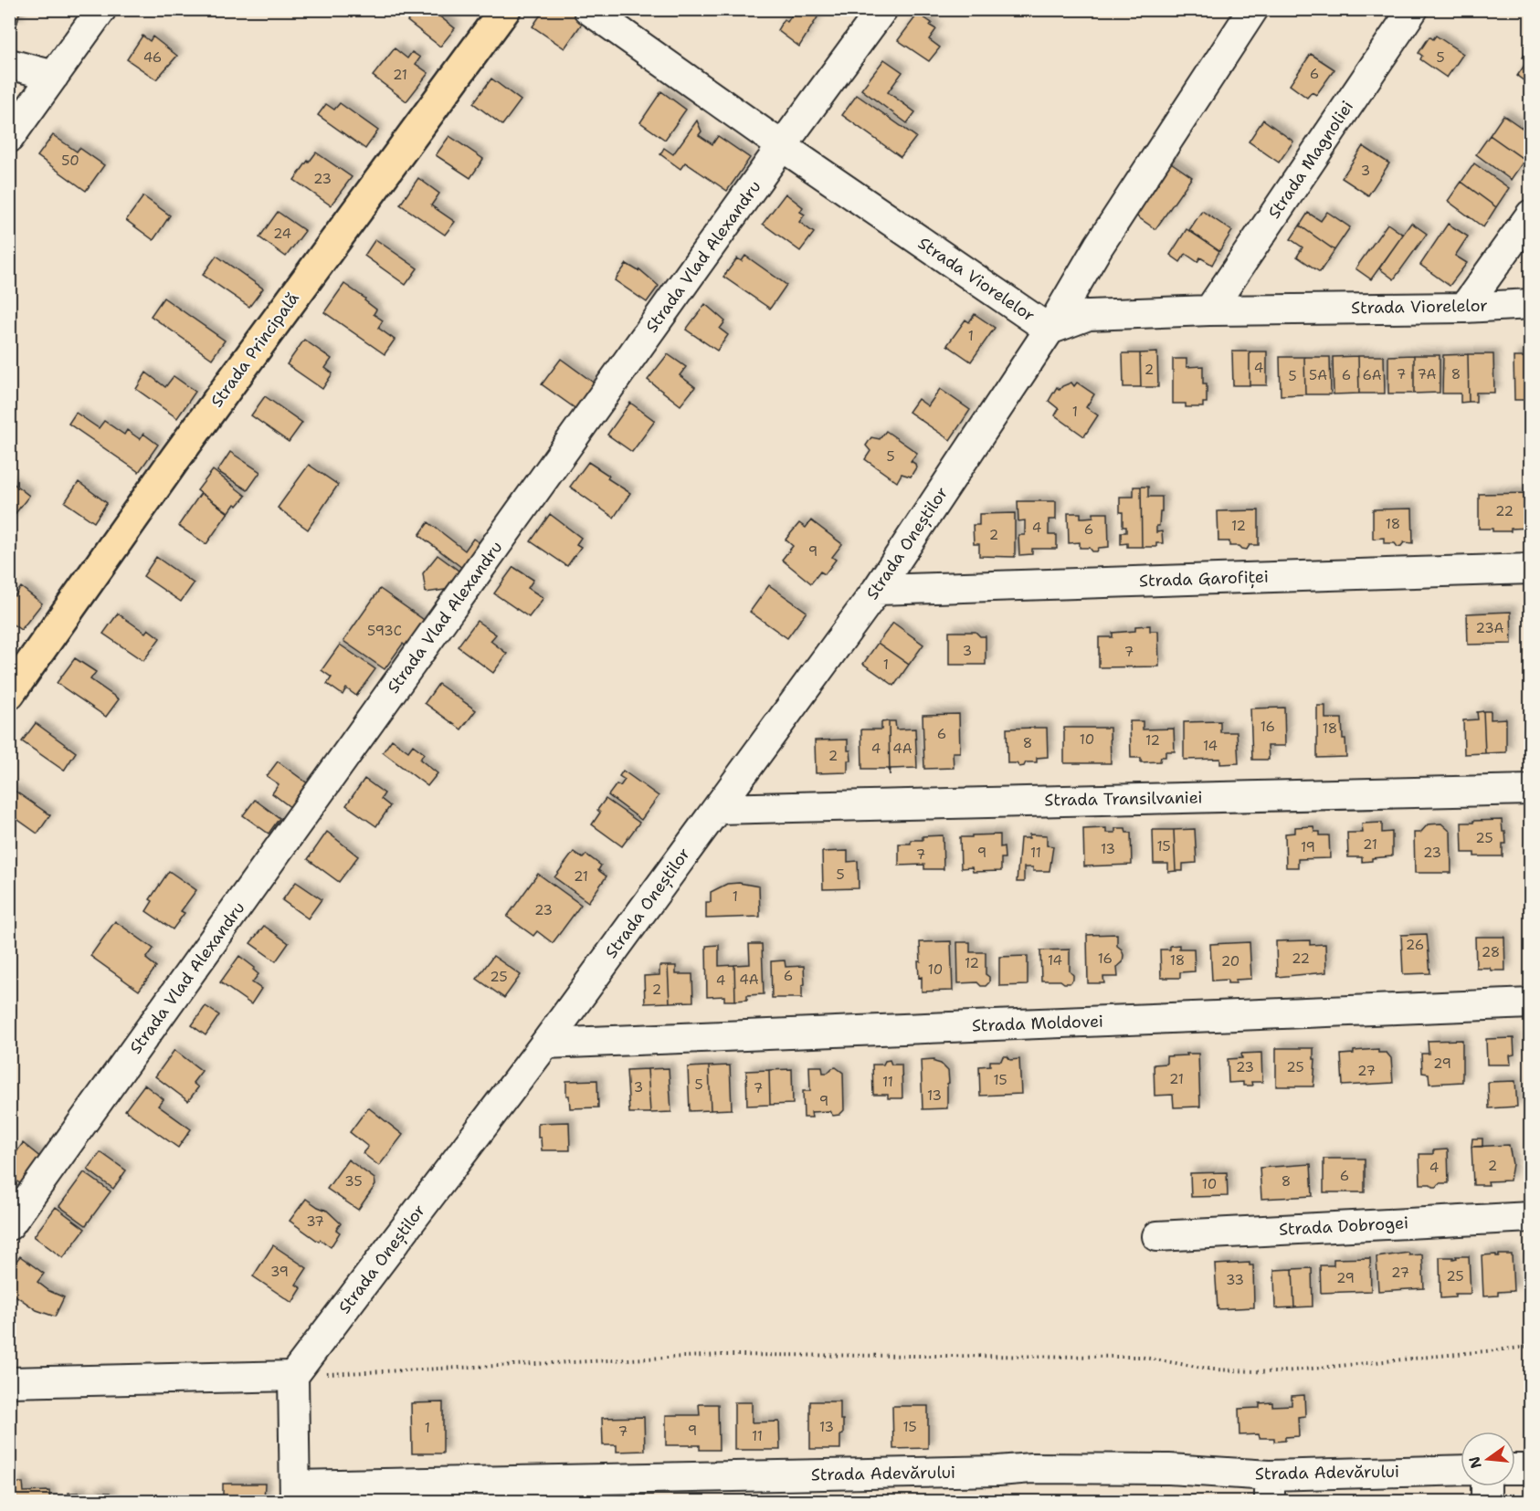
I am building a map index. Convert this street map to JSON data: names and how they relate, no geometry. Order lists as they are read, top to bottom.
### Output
{
  "streets": {
    "main road": ["Strada Principală"],
    "street": [
      "Strada Magnoliei",
      "Strada Vlad Alexandru",
      "Strada Viorelelor",
      "Strada Oneștilor",
      "Strada Garofiței",
      "Strada Transilvaniei",
      "Strada Moldovei",
      "Strada Dobrogei",
      "Strada Adevărului"
    ]
  },
  "crossings": [
    ["Strada Magnoliei", "Strada Viorelelor"],
    ["Strada Vlad Alexandru", "Strada Viorelelor"],
    ["Strada Viorelelor", "Strada Oneștilor"],
    ["Strada Oneștilor", "Strada Garofiței"],
    ["Strada Oneștilor", "Strada Transilvaniei"],
    ["Strada Oneștilor", "Strada Moldovei"]
  ],
  "house_numbers": [
    "46",
    "5",
    "6",
    "21",
    "50",
    "3",
    "23",
    "24",
    "1",
    "4",
    "2",
    "7",
    "7A",
    "8",
    "5A",
    "6",
    "6A",
    "5",
    "1",
    "5",
    "22",
    "18",
    "12",
    "4",
    "6",
    "2",
    "9",
    "23A",
    "593C",
    "3",
    "7",
    "1",
    "16",
    "18",
    "6",
    "10",
    "12",
    "8",
    "14",
    "4",
    "4A",
    "2",
    "25",
    "21",
    "15",
    "19",
    "13",
    "9",
    "11",
    "23",
    "7",
    "5",
    "21",
    "1",
    "23",
    "26",
    "28",
    "16",
    "22",
    "14",
    "18",
    "20",
    "12",
    "10",
    "6",
    "25",
    "4A",
    "4",
    "2",
    "29",
    "23",
    "25",
    "27",
    "21",
    "15",
    "11",
    "5",
    "3",
    "7",
    "13",
    "9",
    "2",
    "4",
    "6",
    "35",
    "8",
    "10",
    "37",
    "39",
    "27",
    "25",
    "29",
    "33",
    "13",
    "15",
    "1",
    "9",
    "7",
    "11"
  ],
  "north": "left"
}
